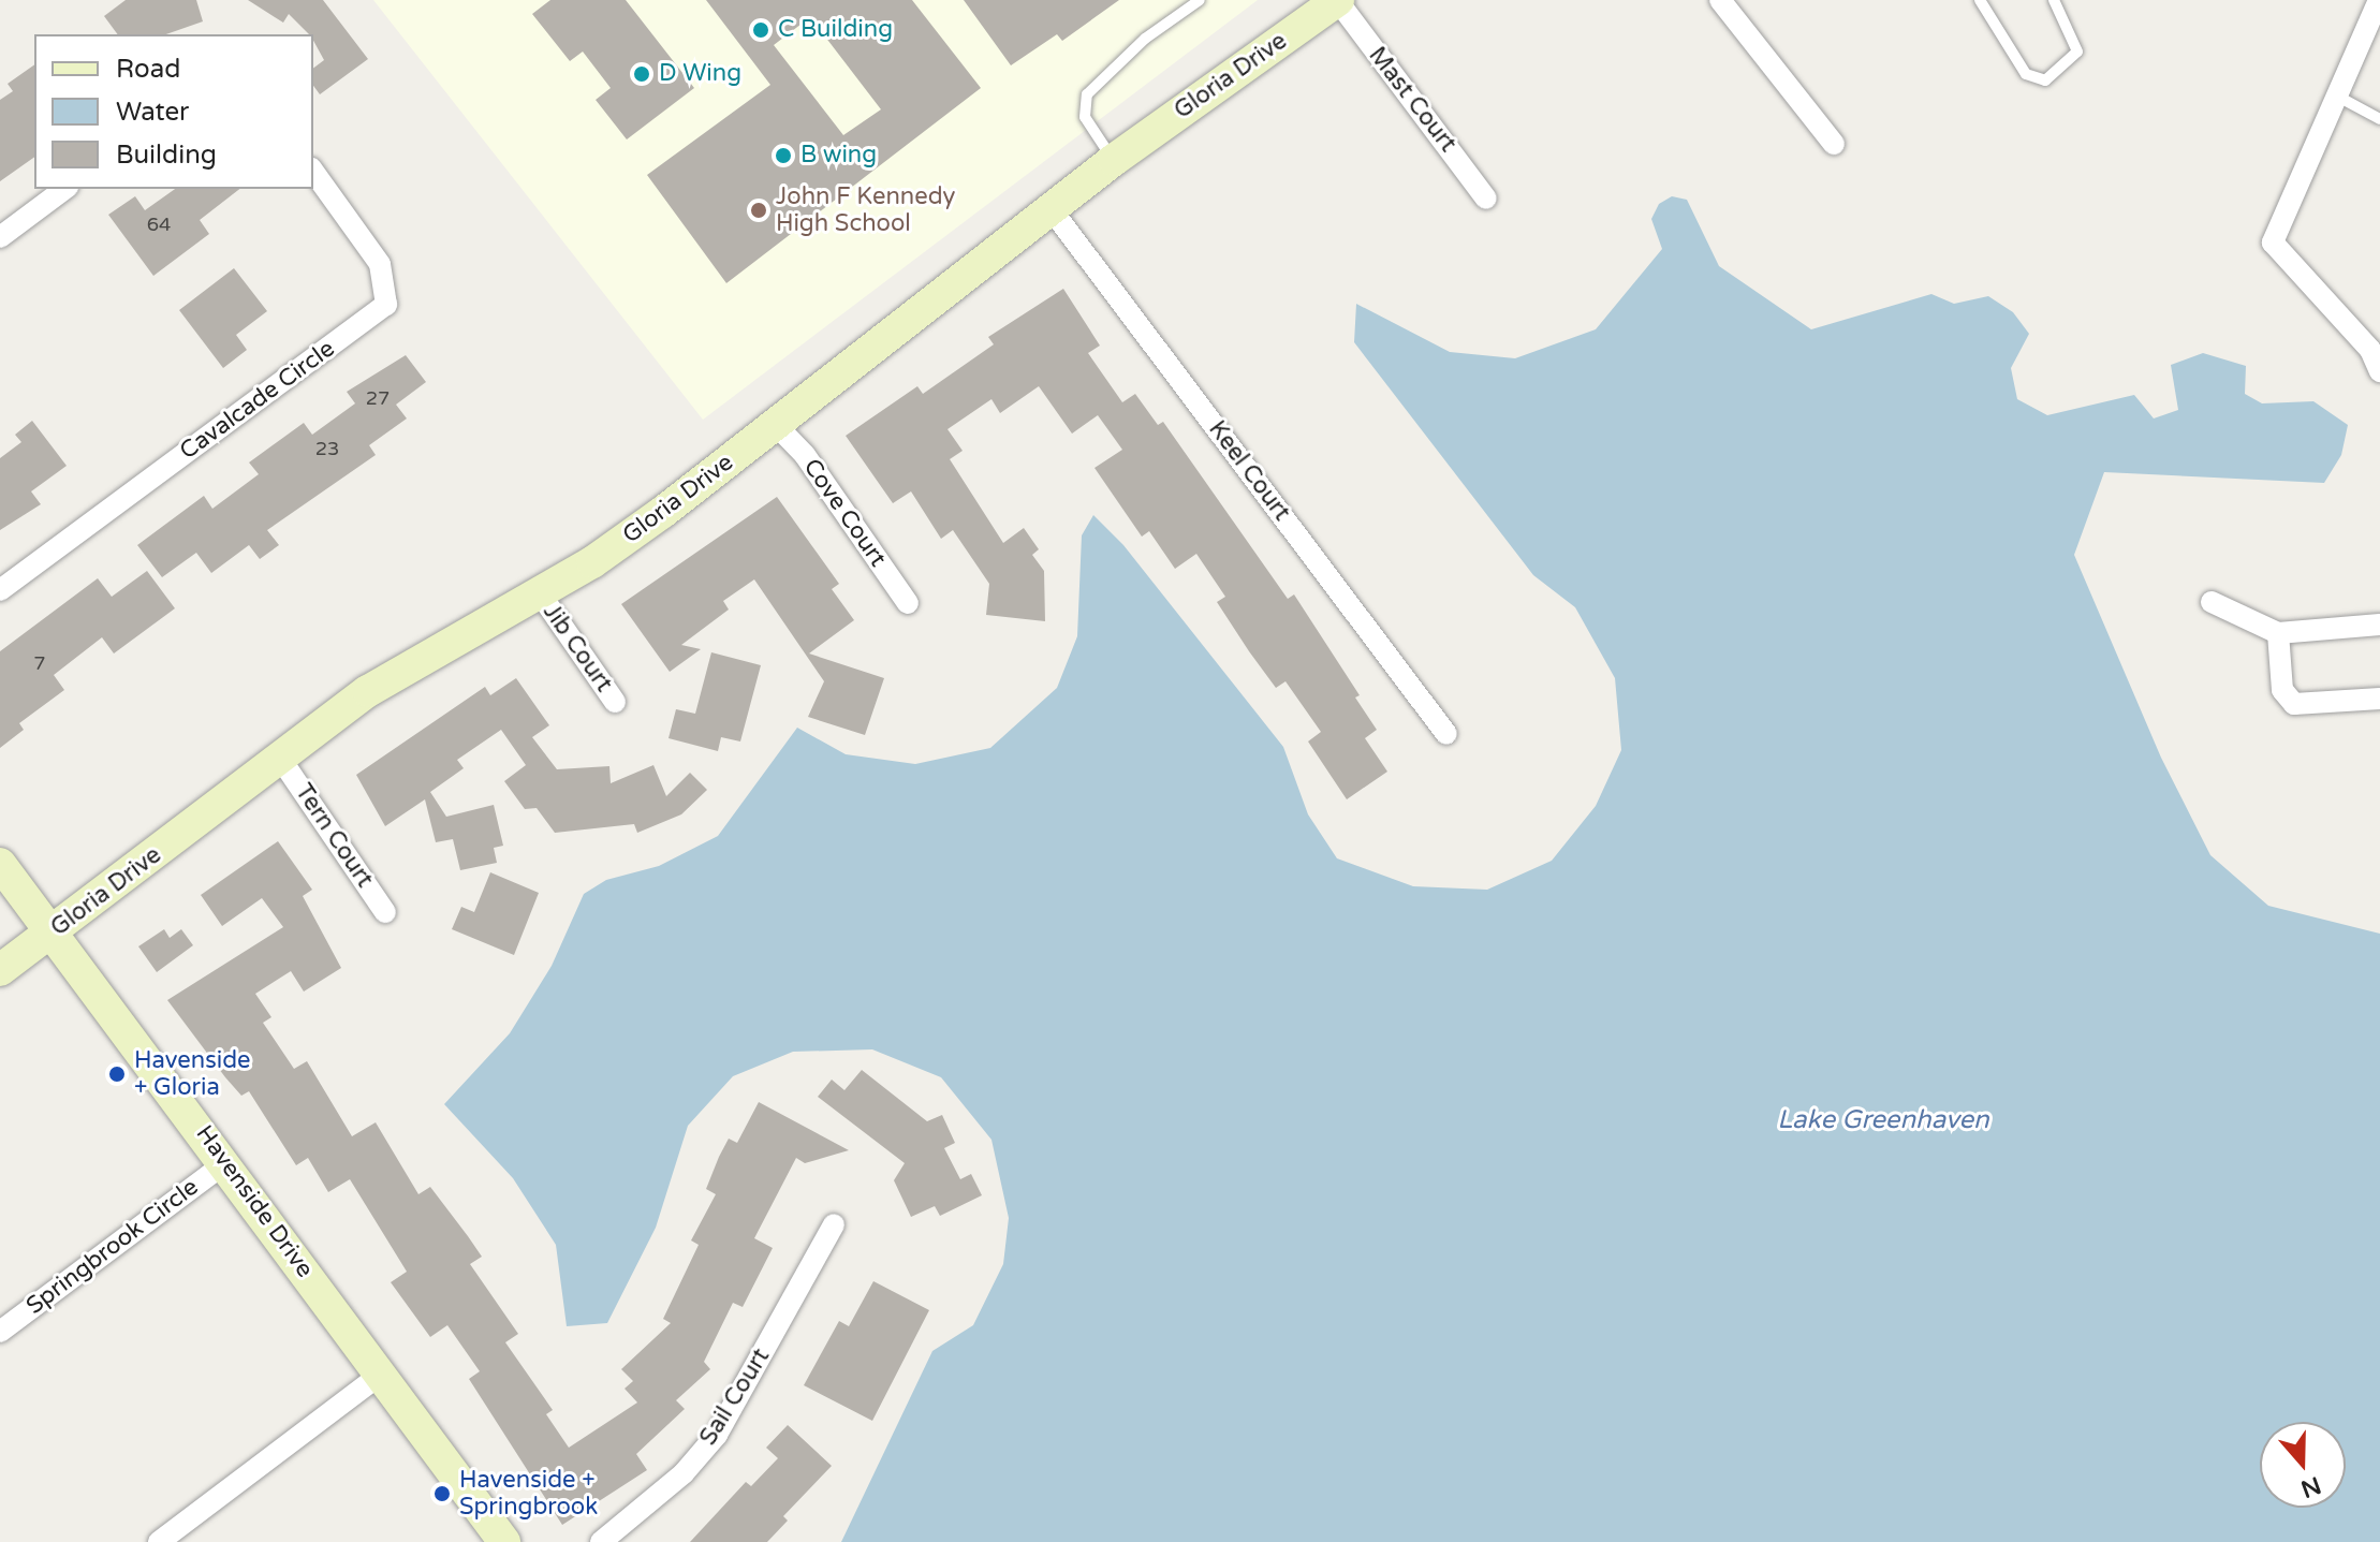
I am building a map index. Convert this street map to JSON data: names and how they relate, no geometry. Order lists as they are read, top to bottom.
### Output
{
  "streets": {
    "street": [
      "Gloria Drive",
      "Mast Court",
      "Cavalcade Circle",
      "Keel Court",
      "Cove Court",
      "Jib Court",
      "Tern Court",
      "Havenside Drive",
      "Springbrook Circle",
      "Sail Court"
    ]
  },
  "crossings": [
    ["Gloria Drive", "Mast Court"],
    ["Gloria Drive", "Keel Court"],
    ["Gloria Drive", "Cove Court"],
    ["Gloria Drive", "Jib Court"],
    ["Gloria Drive", "Tern Court"],
    ["Gloria Drive", "Havenside Drive"],
    ["Havenside Drive", "Springbrook Circle"]
  ],
  "water": ["Lake Greenhaven"],
  "places": [
    "C Building",
    "D Wing",
    "B wing",
    "John F Kennedy High School",
    "Havenside + Gloria",
    "Havenside + Springbrook"
  ],
  "house_numbers": [
    "64",
    "27",
    "23",
    "7"
  ],
  "legend": ["Road", "Water", "Building"],
  "north": "bottom"
}
